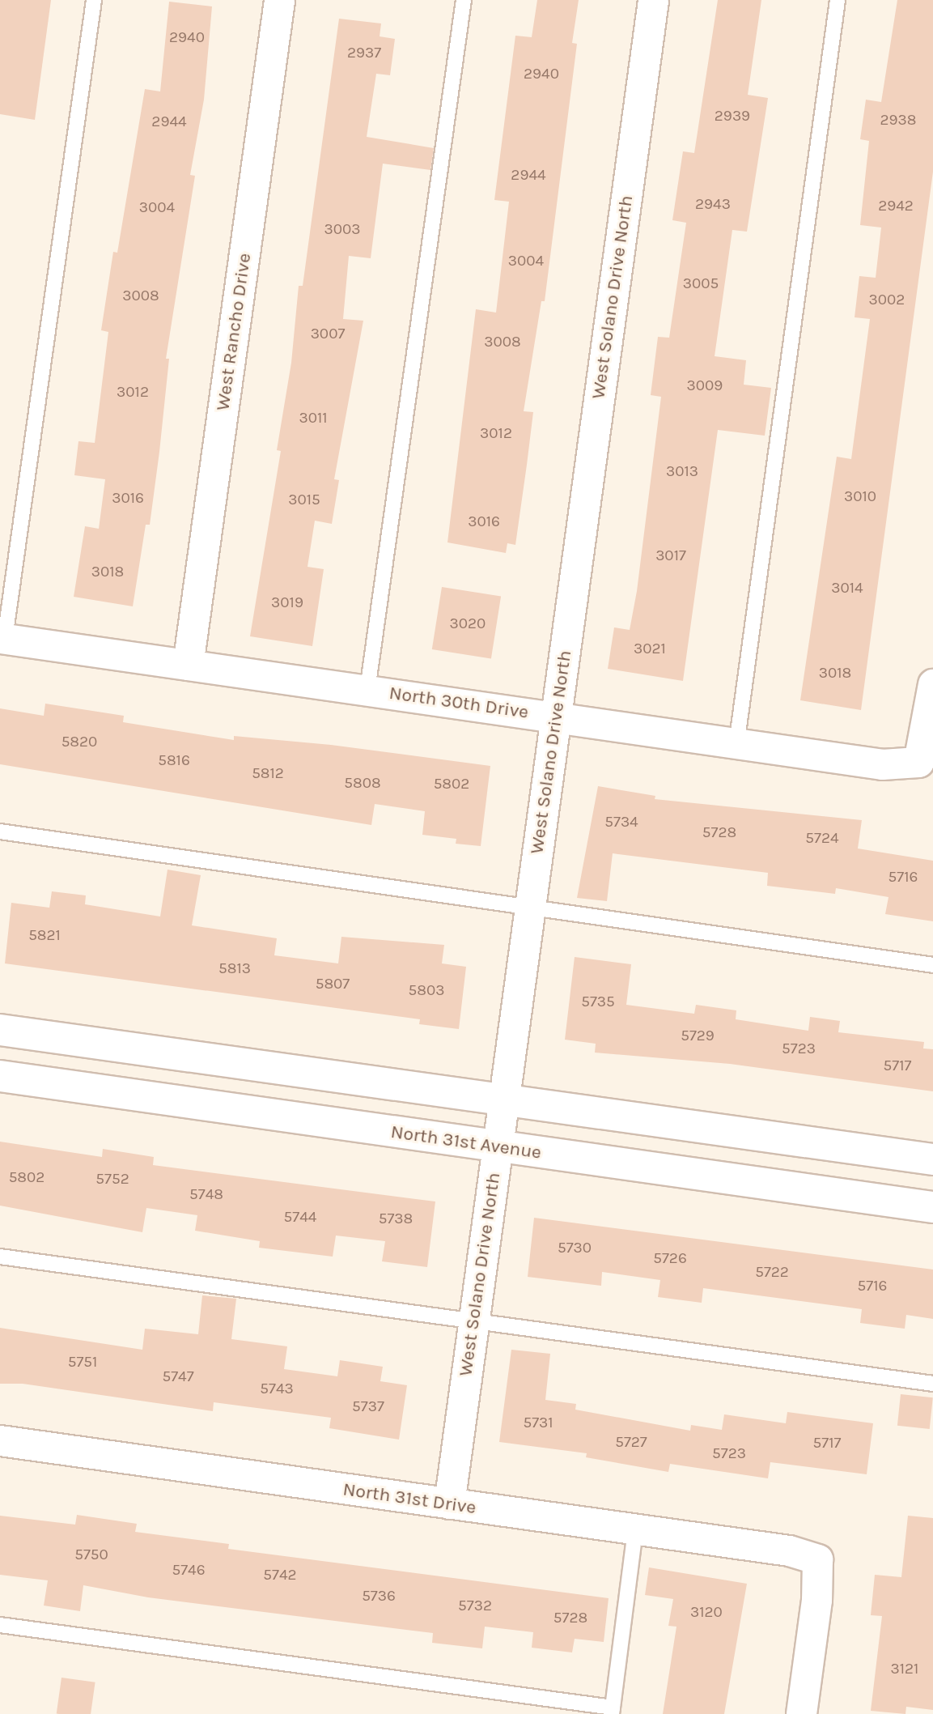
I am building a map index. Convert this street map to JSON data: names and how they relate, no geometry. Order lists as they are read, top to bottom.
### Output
{
  "streets": {
    "street": [
      "West Solano Drive North",
      "West Rancho Drive",
      "North 30th Drive",
      "North 31st Avenue",
      "North 31st Drive"
    ]
  },
  "crossings": [
    ["West Solano Drive North", "North 30th Drive"],
    ["West Solano Drive North", "North 31st Avenue"],
    ["West Solano Drive North", "North 31st Drive"],
    ["West Rancho Drive", "North 30th Drive"]
  ],
  "house_numbers": [
    "2940",
    "2937",
    "2940",
    "2939",
    "2938",
    "2944",
    "2944",
    "2943",
    "2942",
    "3004",
    "3003",
    "3004",
    "3005",
    "3008",
    "3002",
    "3007",
    "3008",
    "3009",
    "3012",
    "3011",
    "3012",
    "3013",
    "3010",
    "3016",
    "3015",
    "3016",
    "3017",
    "3018",
    "3014",
    "3019",
    "3020",
    "3021",
    "3018",
    "5820",
    "5816",
    "5812",
    "5808",
    "5802",
    "5734",
    "5728",
    "5724",
    "5716",
    "5821",
    "5813",
    "5807",
    "5803",
    "5735",
    "5729",
    "5723",
    "5717",
    "5802",
    "5752",
    "5748",
    "5744",
    "5738",
    "5730",
    "5726",
    "5722",
    "5716",
    "5751",
    "5747",
    "5743",
    "5737",
    "5731",
    "5727",
    "5717",
    "5723",
    "5750",
    "5746",
    "5742",
    "5736",
    "5732",
    "3120",
    "5728",
    "3121"
  ]
}
